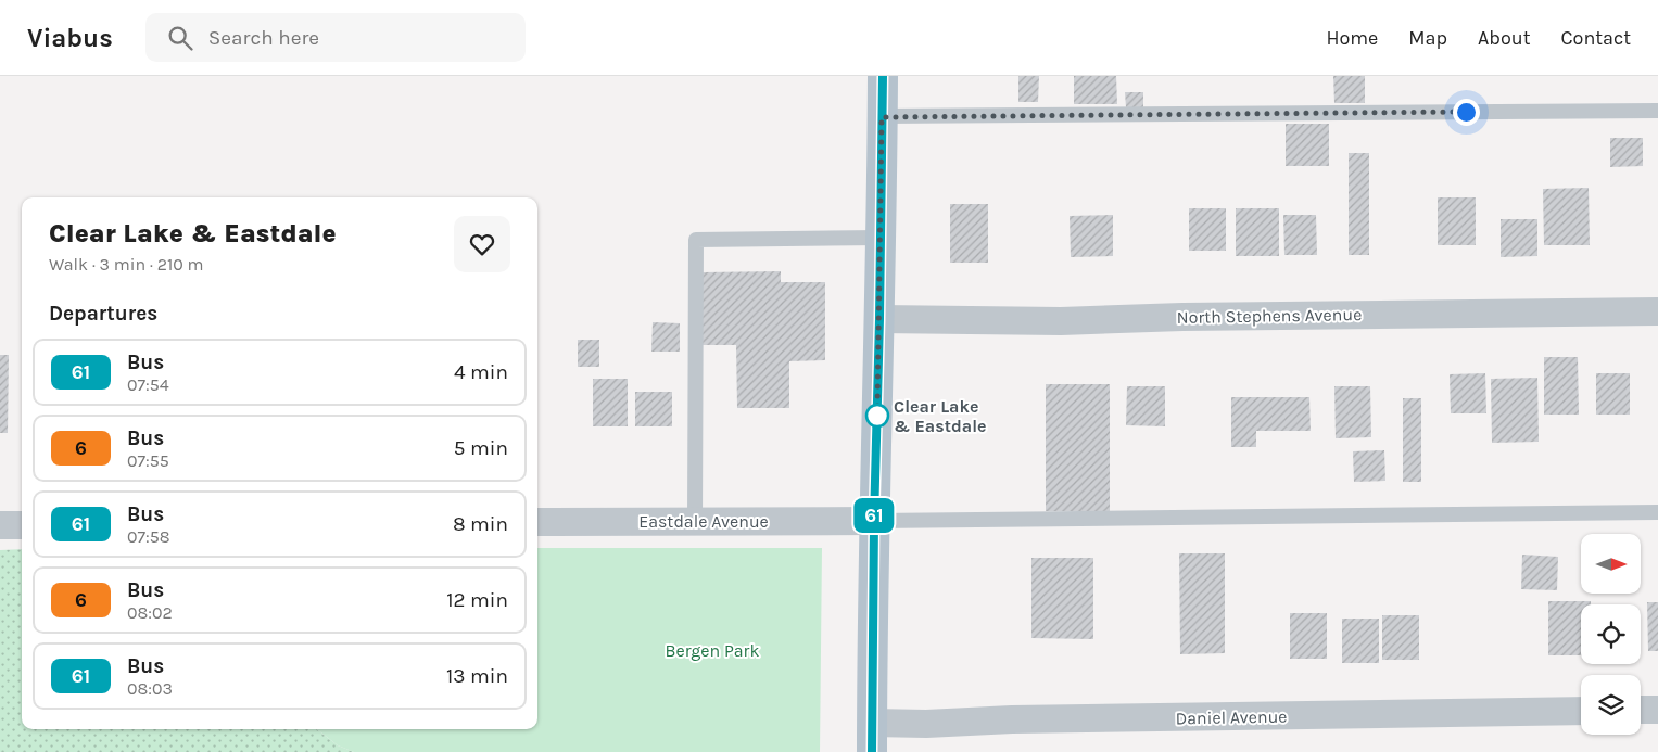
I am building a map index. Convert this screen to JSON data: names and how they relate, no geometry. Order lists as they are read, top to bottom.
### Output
{
  "streets": {
    "street": ["North Stephens Avenue", "Eastdale Avenue", "Daniel Avenue"]
  },
  "parks": ["Bergen Park"],
  "places": ["Clear Lake & Eastdale"],
  "lines": ["bus line 61"],
  "north": "right",
  "page": {
    "header": "Viabus",
    "search": "Search here",
    "nav": [
      "Home",
      "Map",
      "About",
      "Contact"
    ],
    "on_map": "61",
    "heading": [
      ["Clear Lake & Eastdale", "Walk · 3 min · 210 m"],
      "Departures"
    ],
    "list": [
      {
        "mark": "61",
        "name": "Bus",
        "note": "07:54",
        "value": "4 min"
      },
      {
        "mark": "6",
        "name": "Bus",
        "note": "07:55",
        "value": "5 min"
      },
      {
        "mark": "61",
        "name": "Bus",
        "note": "07:58",
        "value": "8 min"
      },
      {
        "mark": "6",
        "name": "Bus",
        "note": "08:02",
        "value": "12 min"
      },
      {
        "mark": "61",
        "name": "Bus",
        "note": "08:03",
        "value": "13 min"
      }
    ]
  }
}
